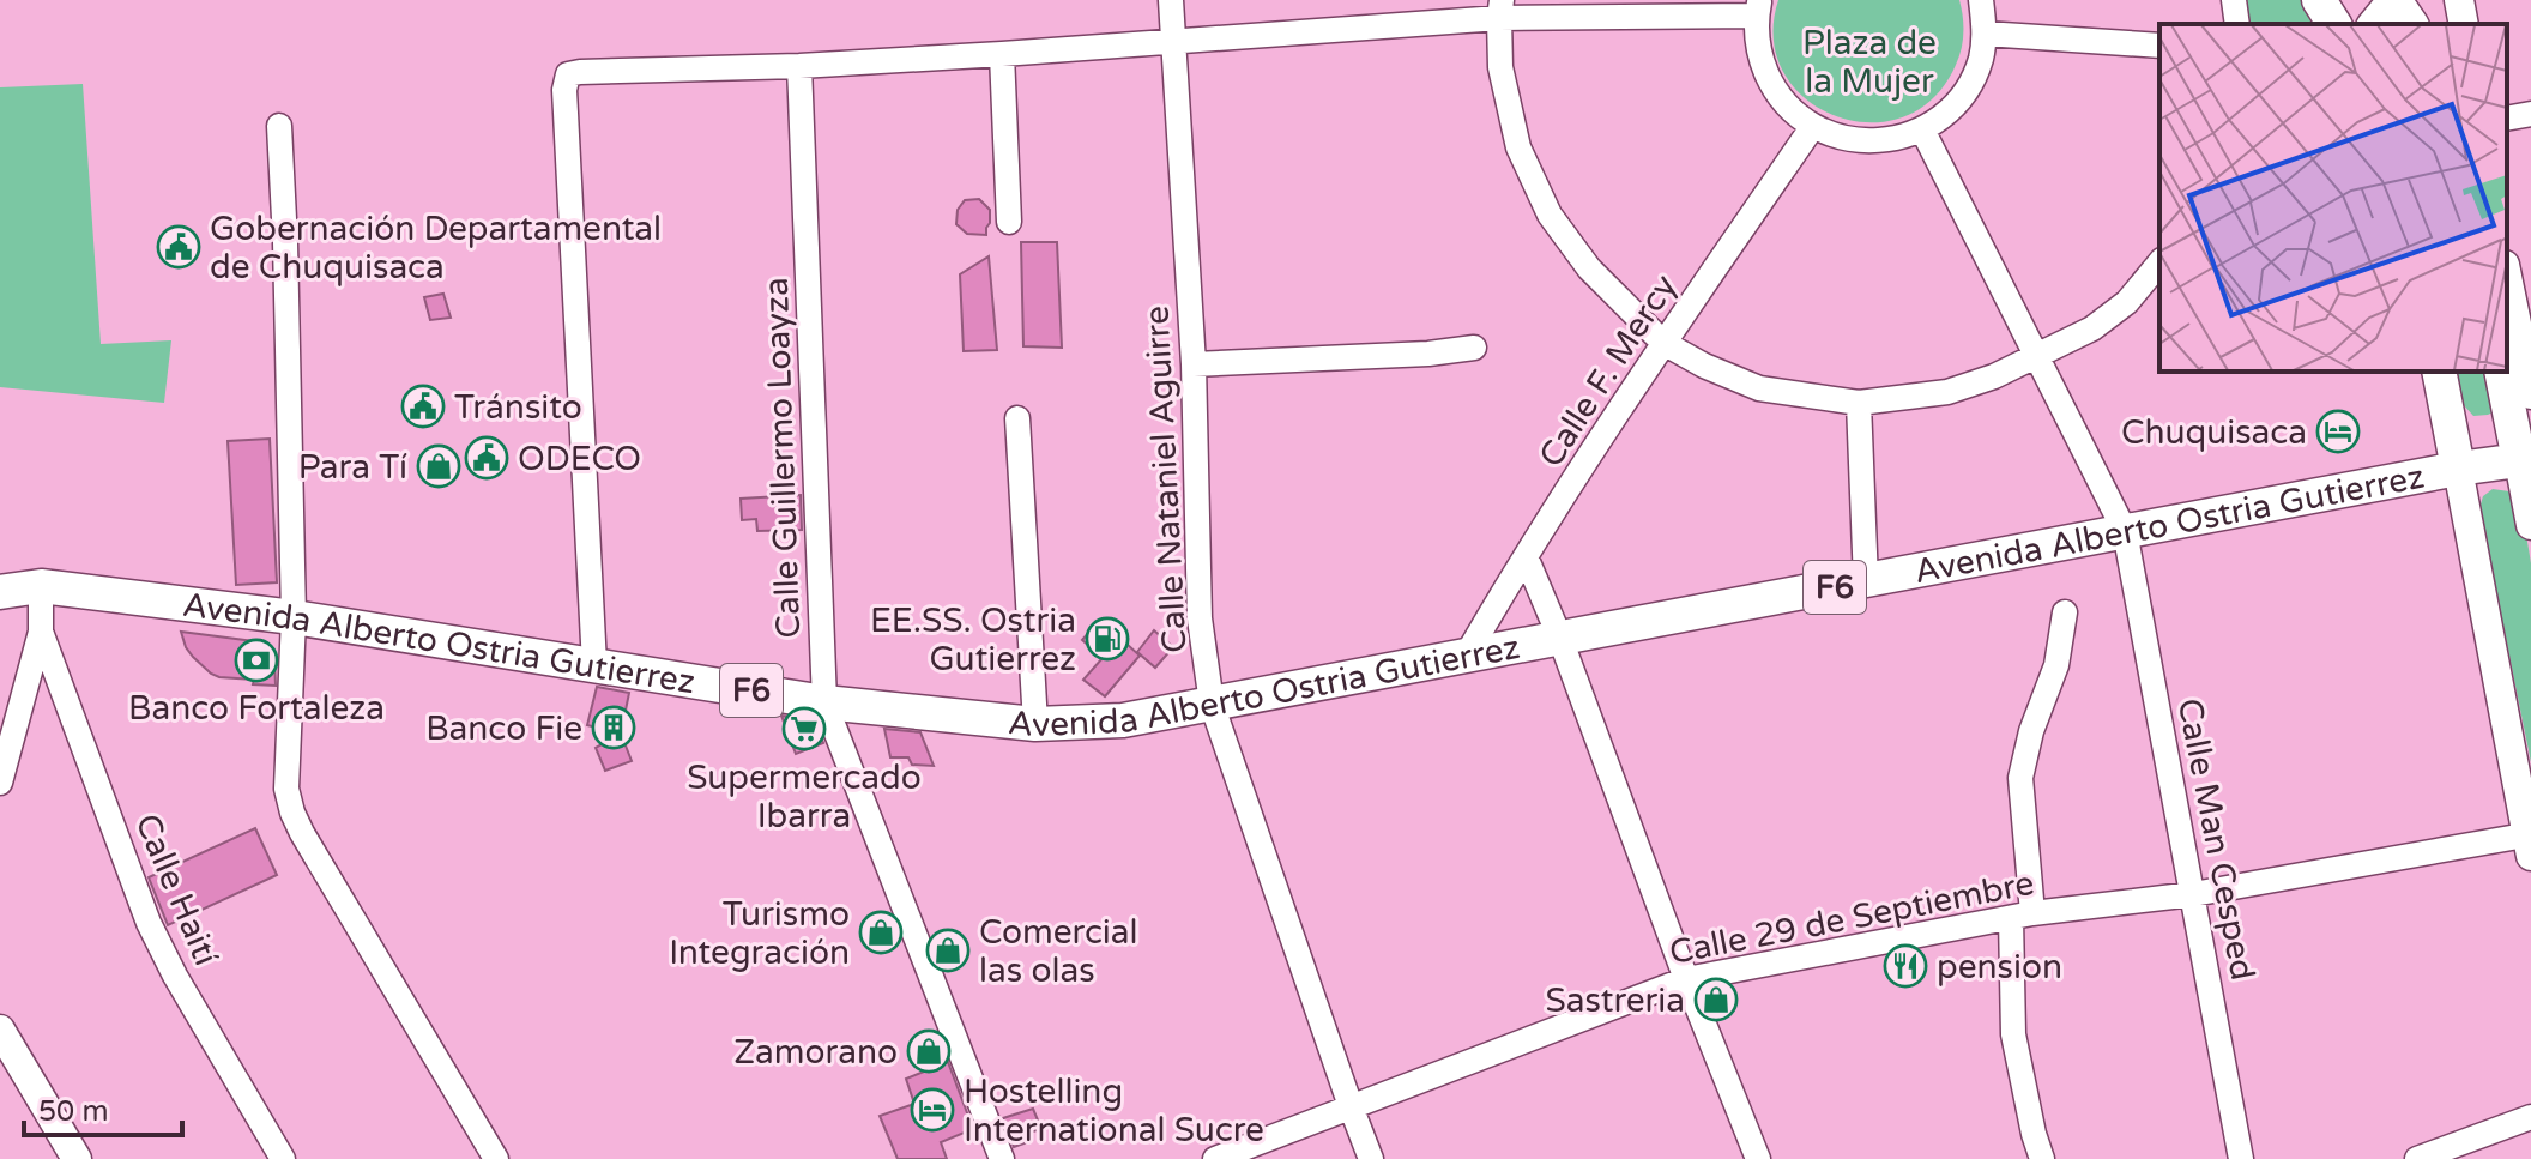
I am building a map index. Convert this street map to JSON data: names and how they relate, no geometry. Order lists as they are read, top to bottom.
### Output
{
  "streets": {
    "highway": ["Avenida Alberto Ostria Gutierrez", "F6"],
    "street": [
      "Calle F. Mercy",
      "Calle Guillermo Loayza",
      "Calle Nataniel Aguirre",
      "Calle Man Cesped",
      "Calle Haití",
      "Calle 29 de Septiembre"
    ]
  },
  "crossings": [
    ["Calle F. Mercy", "Avenida Alberto Ostria Gutierrez"],
    ["Calle Guillermo Loayza", "Avenida Alberto Ostria Gutierrez"],
    ["Calle Nataniel Aguirre", "Avenida Alberto Ostria Gutierrez"],
    ["Calle Nataniel Aguirre", "Calle 29 de Septiembre"],
    ["Avenida Alberto Ostria Gutierrez", "Calle Man Cesped"],
    ["Calle Man Cesped", "Calle 29 de Septiembre"]
  ],
  "parks": ["Plaza de la Mujer"],
  "places": {
    "public building": ["Gobernación Departamental de Chuquisaca", "Tránsito", "ODECO"],
    "hotel": ["Chuquisaca", "Hostelling International Sucre"],
    "shop": [
      "Para Tí",
      "Turismo Integración",
      "Comercial las olas",
      "Sastreria",
      "Zamorano"
    ],
    "fuel station": ["EE.SS. Ostria Gutierrez"],
    "bank": ["Banco Fortaleza"],
    "building": ["Banco Fie"],
    "supermarket": ["Supermercado Ibarra"],
    "restaurant": ["pension"]
  },
  "scale_bar": "50 m"
}
